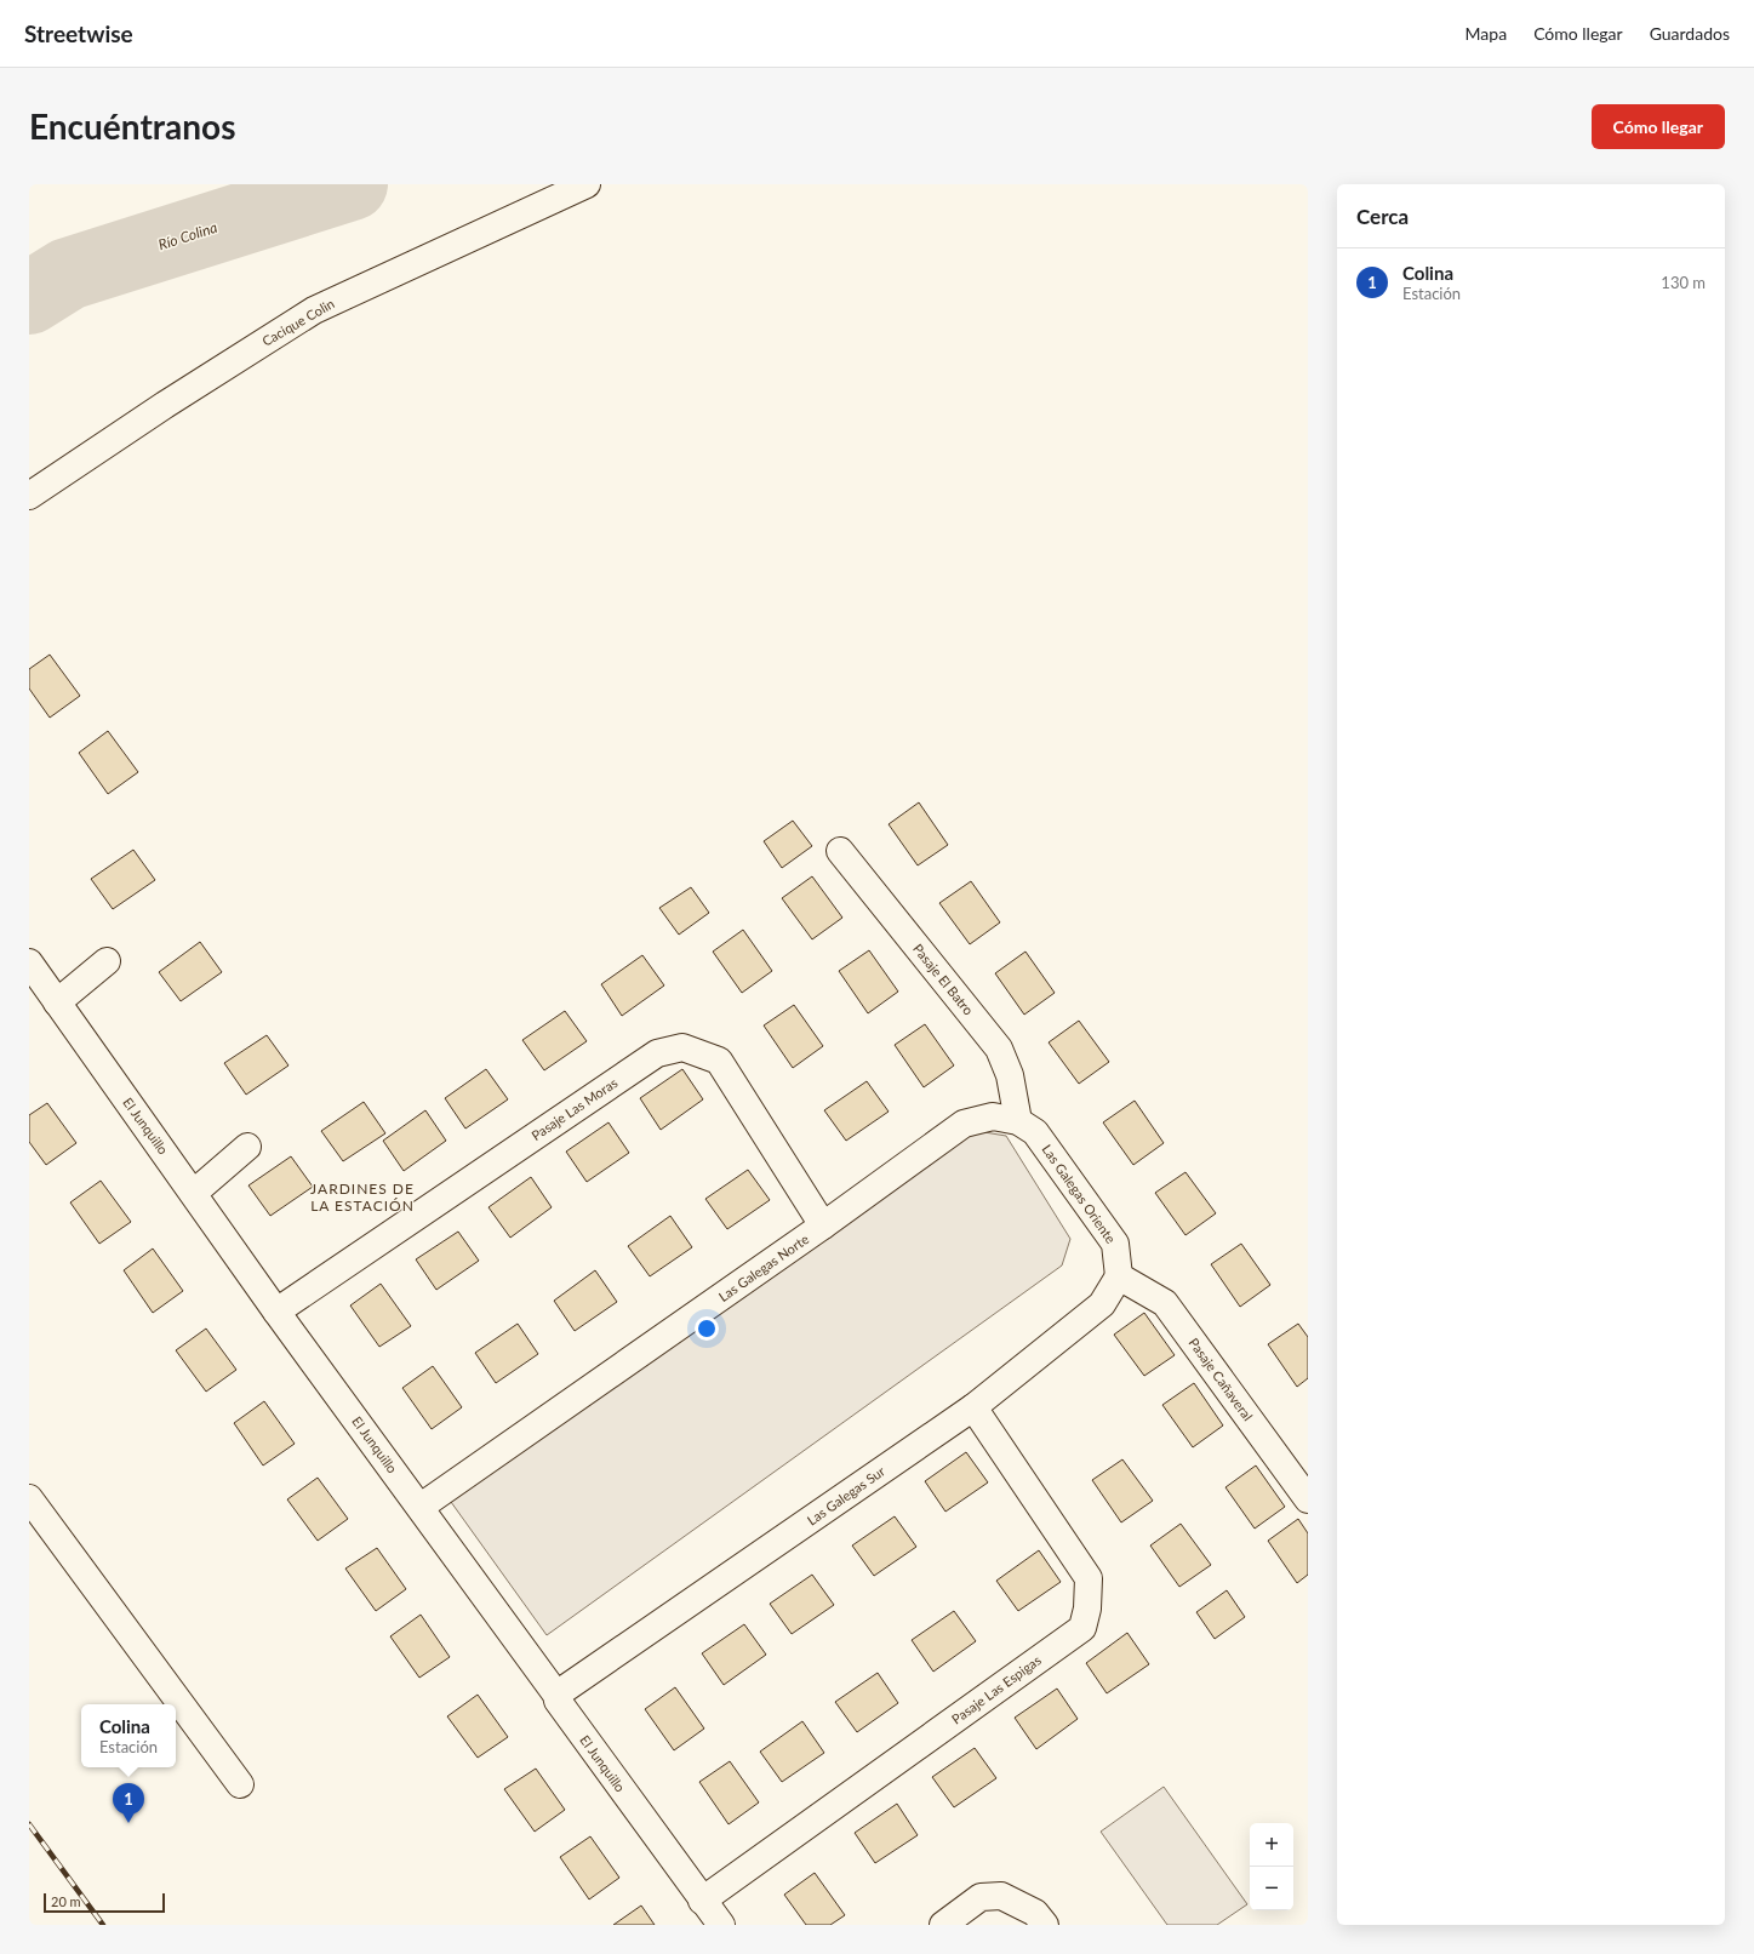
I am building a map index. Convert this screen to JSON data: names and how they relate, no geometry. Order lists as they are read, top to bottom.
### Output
{
  "streets": {
    "street": [
      "Cacique Colin",
      "Pasaje El Batro",
      "Pasaje Las Moras",
      "El Junquillo",
      "Las Galegas Oriente",
      "Las Galegas Norte",
      "Pasaje Cañaveral",
      "Las Galegas Sur",
      "Pasaje Las Espigas"
    ]
  },
  "crossings": [
    ["Pasaje El Batro", "Las Galegas Oriente"],
    ["Pasaje El Batro", "Las Galegas Norte"],
    ["Pasaje Las Moras", "El Junquillo"],
    ["Pasaje Las Moras", "Las Galegas Norte"],
    ["El Junquillo", "Las Galegas Norte"],
    ["El Junquillo", "Las Galegas Sur"],
    ["El Junquillo", "Pasaje Las Espigas"],
    ["Las Galegas Oriente", "Las Galegas Norte"],
    ["Las Galegas Oriente", "Pasaje Cañaveral"],
    ["Las Galegas Oriente", "Las Galegas Sur"],
    ["Pasaje Cañaveral", "Las Galegas Sur"],
    ["Las Galegas Sur", "Pasaje Las Espigas"]
  ],
  "districts": ["JARDINES DE LA ESTACIÓN"],
  "water": ["Río Colina"],
  "scale_bar": "20 m",
  "page": {
    "header": "Streetwise",
    "nav": ["Mapa", "Cómo llegar", "Guardados"],
    "buttons": "Cómo llegar",
    "title": "Encuéntranos",
    "heading": "Cerca",
    "list": [
      {
        "mark": "1",
        "name": "Colina",
        "note": "Estación",
        "value": "130 m"
      }
    ],
    "popup": ["Colina", "Estación"],
    "pins": "1",
    "map_buttons": ["+", "−"],
    "scale": "20 m"
  }
}
